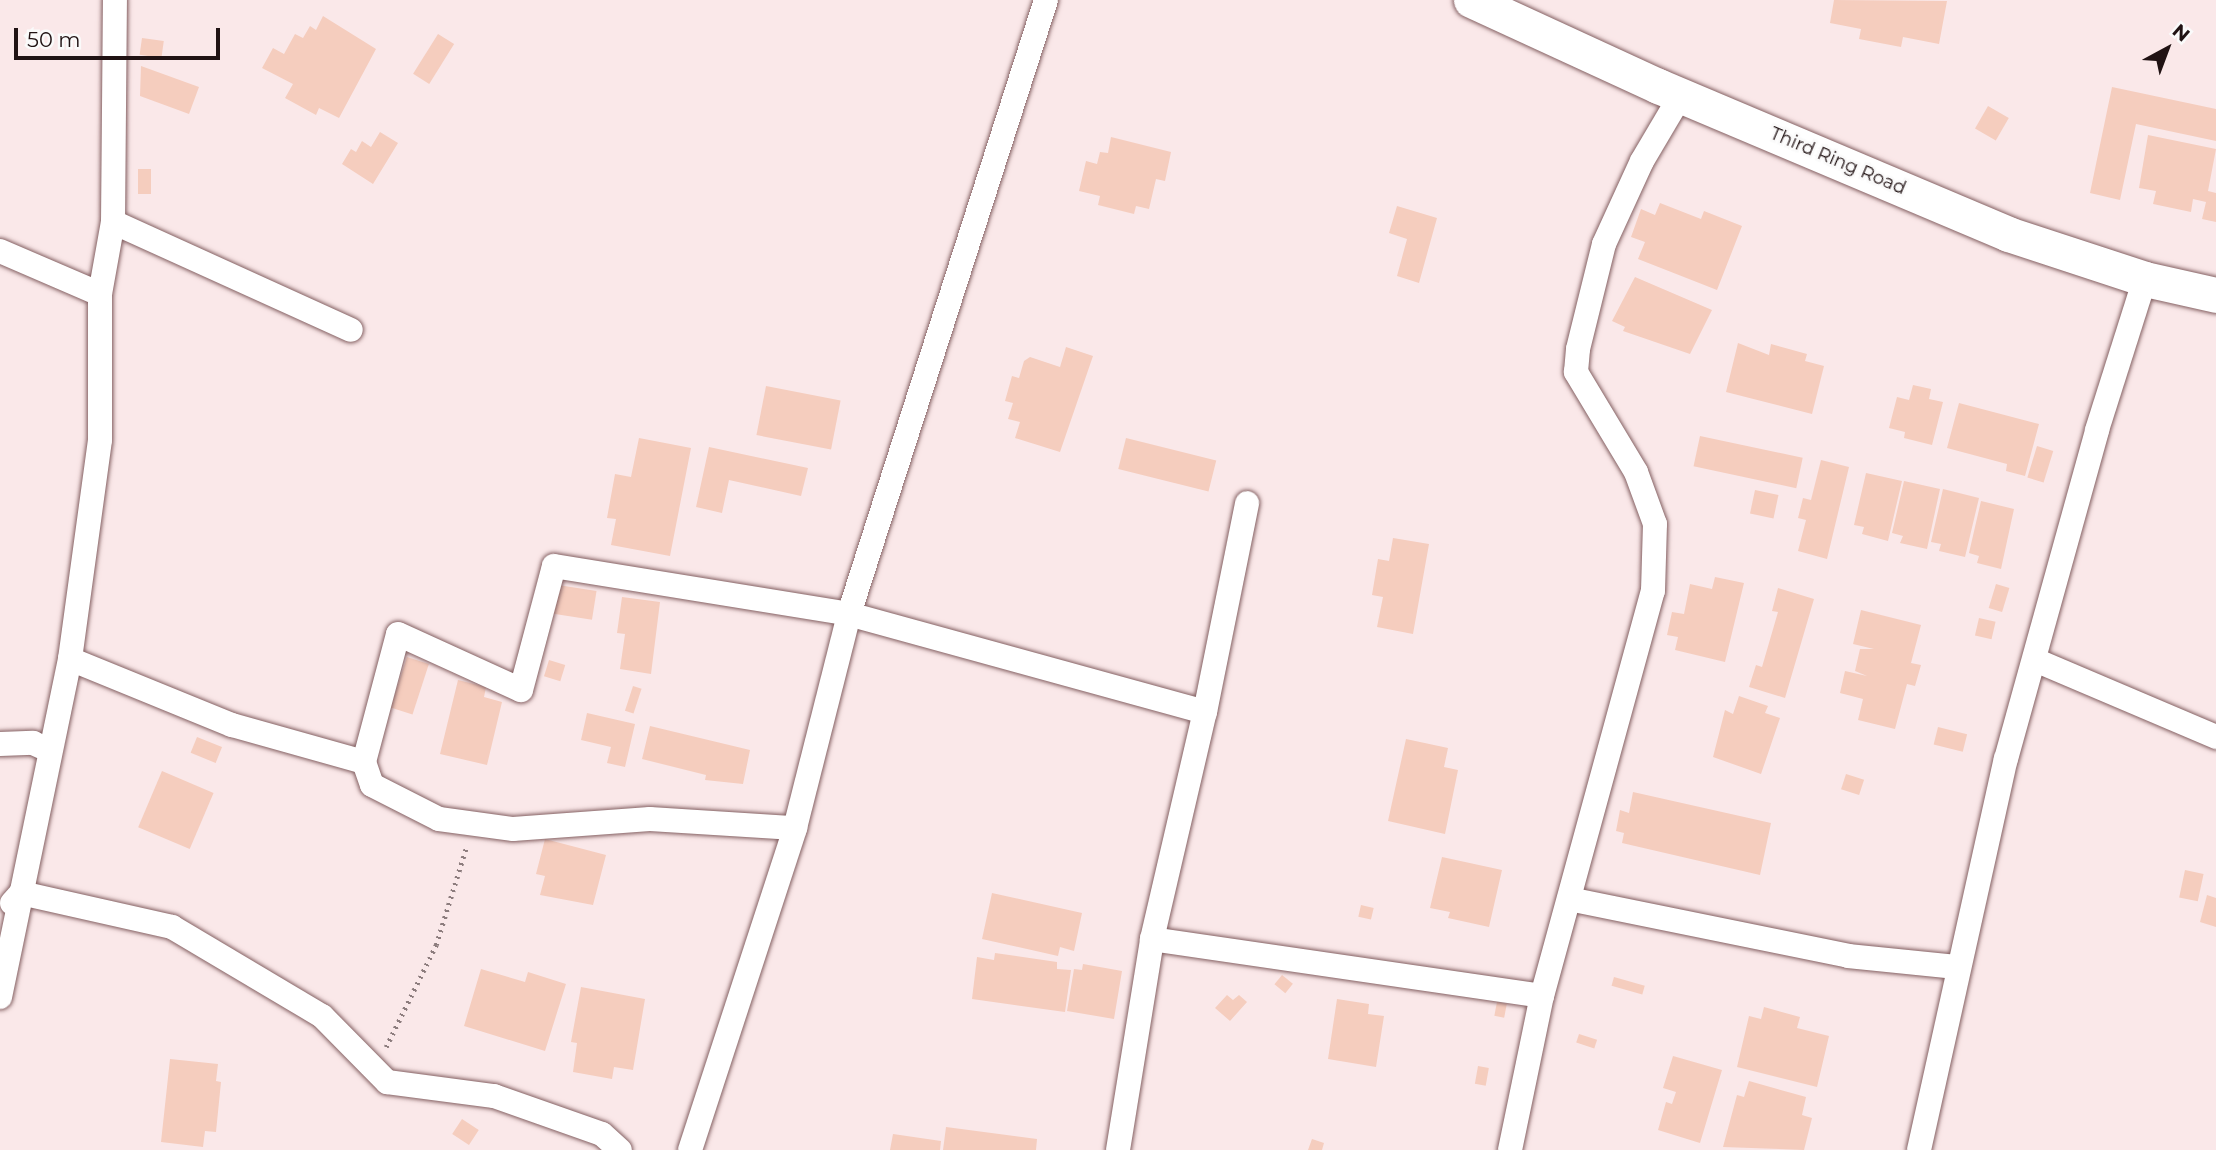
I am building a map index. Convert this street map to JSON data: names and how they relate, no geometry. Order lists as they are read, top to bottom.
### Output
{
  "streets": {
    "street": ["Third Ring Road"]
  },
  "scale_bar": "50 m",
  "north": "top right"
}
